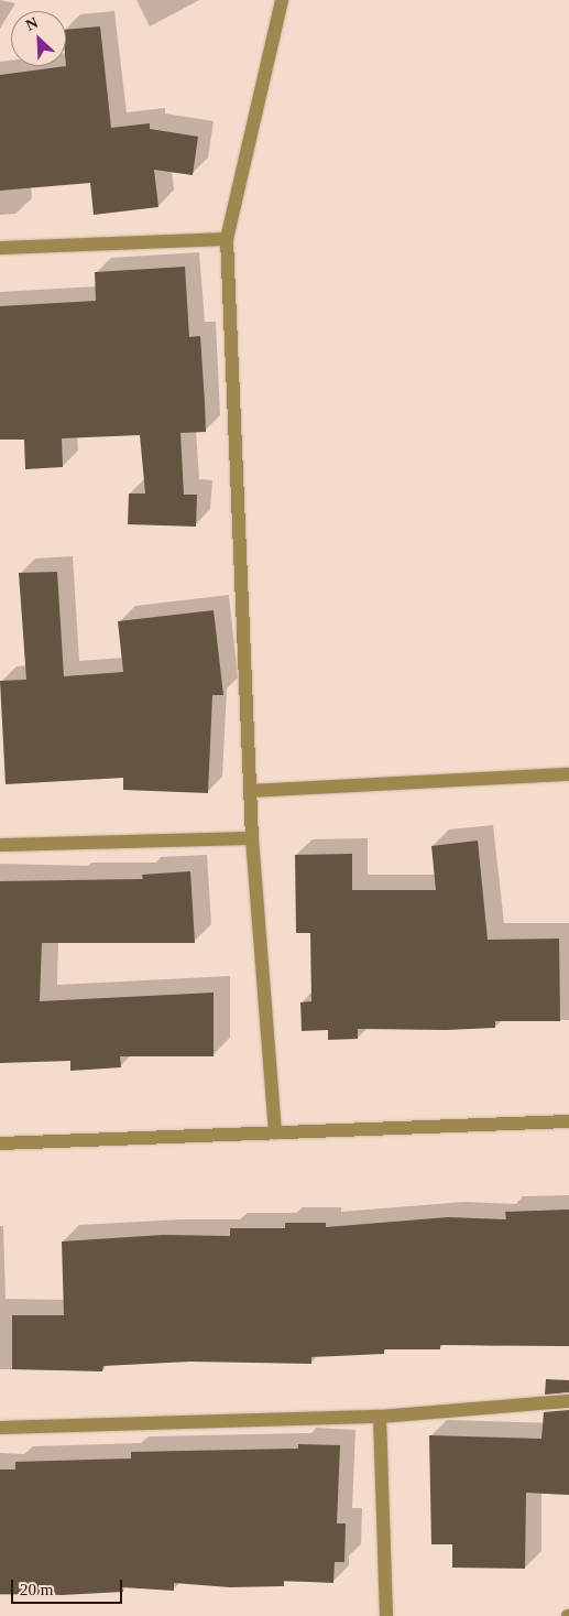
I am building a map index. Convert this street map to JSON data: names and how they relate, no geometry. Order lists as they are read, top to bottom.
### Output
{
  "scale_bar": "20 m",
  "north": "top left"
}
